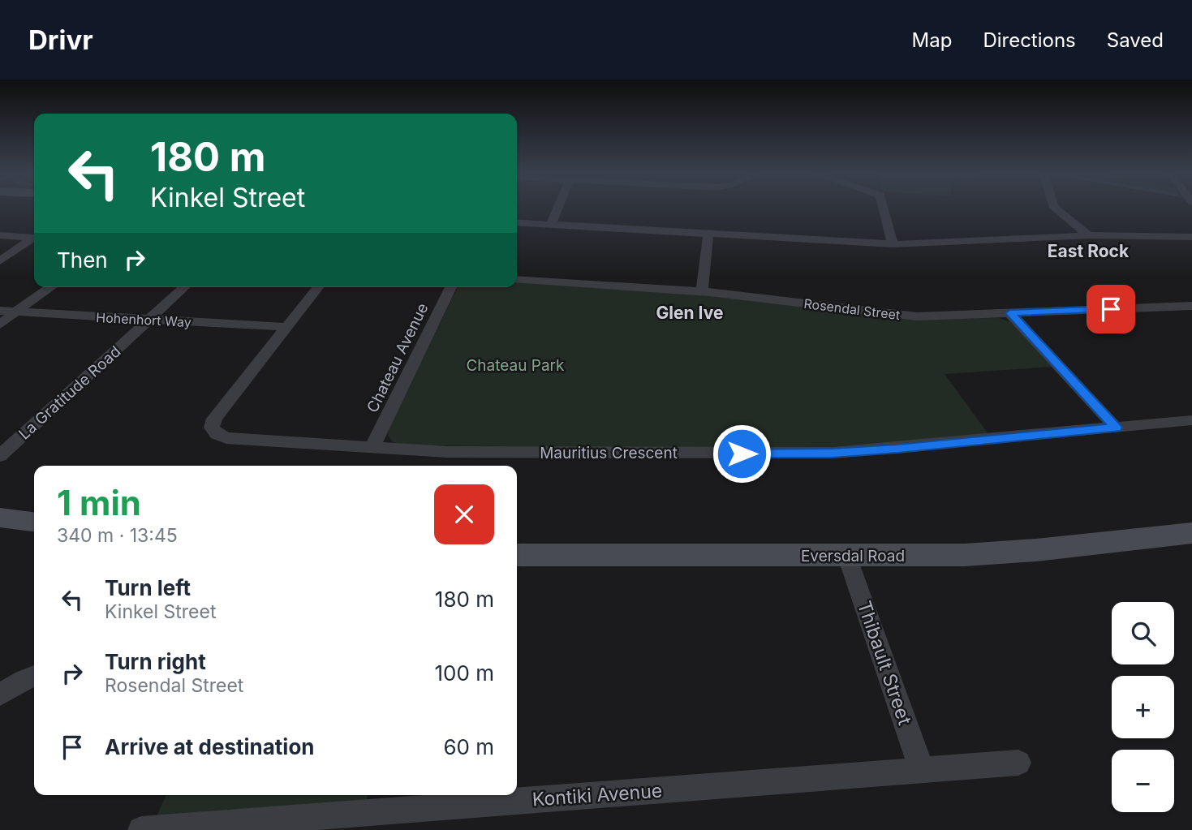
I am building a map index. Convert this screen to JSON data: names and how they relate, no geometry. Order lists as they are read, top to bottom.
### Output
{
  "streets": {
    "main road": ["Eversdal Road"],
    "street": [
      "Rosendal Street",
      "Hohenhort Way",
      "Chateau Avenue",
      "La Gratitude Road",
      "Mauritius Crescent",
      "Thibault Street",
      "Kontiki Avenue"
    ]
  },
  "crossings": [
    ["Hohenhort Way", "La Gratitude Road"],
    ["Hohenhort Way", "Mauritius Crescent"],
    ["Chateau Avenue", "Mauritius Crescent"],
    ["Eversdal Road", "Thibault Street"],
    ["Thibault Street", "Kontiki Avenue"]
  ],
  "districts": ["East Rock", "Glen Ive"],
  "parks": ["Chateau Park"],
  "page": {
    "header": "Drivr",
    "nav": ["Map", "Directions", "Saved"],
    "turn": ["180 m", "Kinkel Street"],
    "then": "Then",
    "heading": ["1 min", "340 m · 13:45"],
    "list": [
      {
        "name": "Turn left",
        "note": "Kinkel Street",
        "value": "180 m"
      },
      {
        "name": "Turn right",
        "note": "Rosendal Street",
        "value": "100 m"
      },
      {
        "name": "Arrive at destination",
        "value": "60 m"
      }
    ],
    "map_buttons": ["+", "−"]
  }
}
